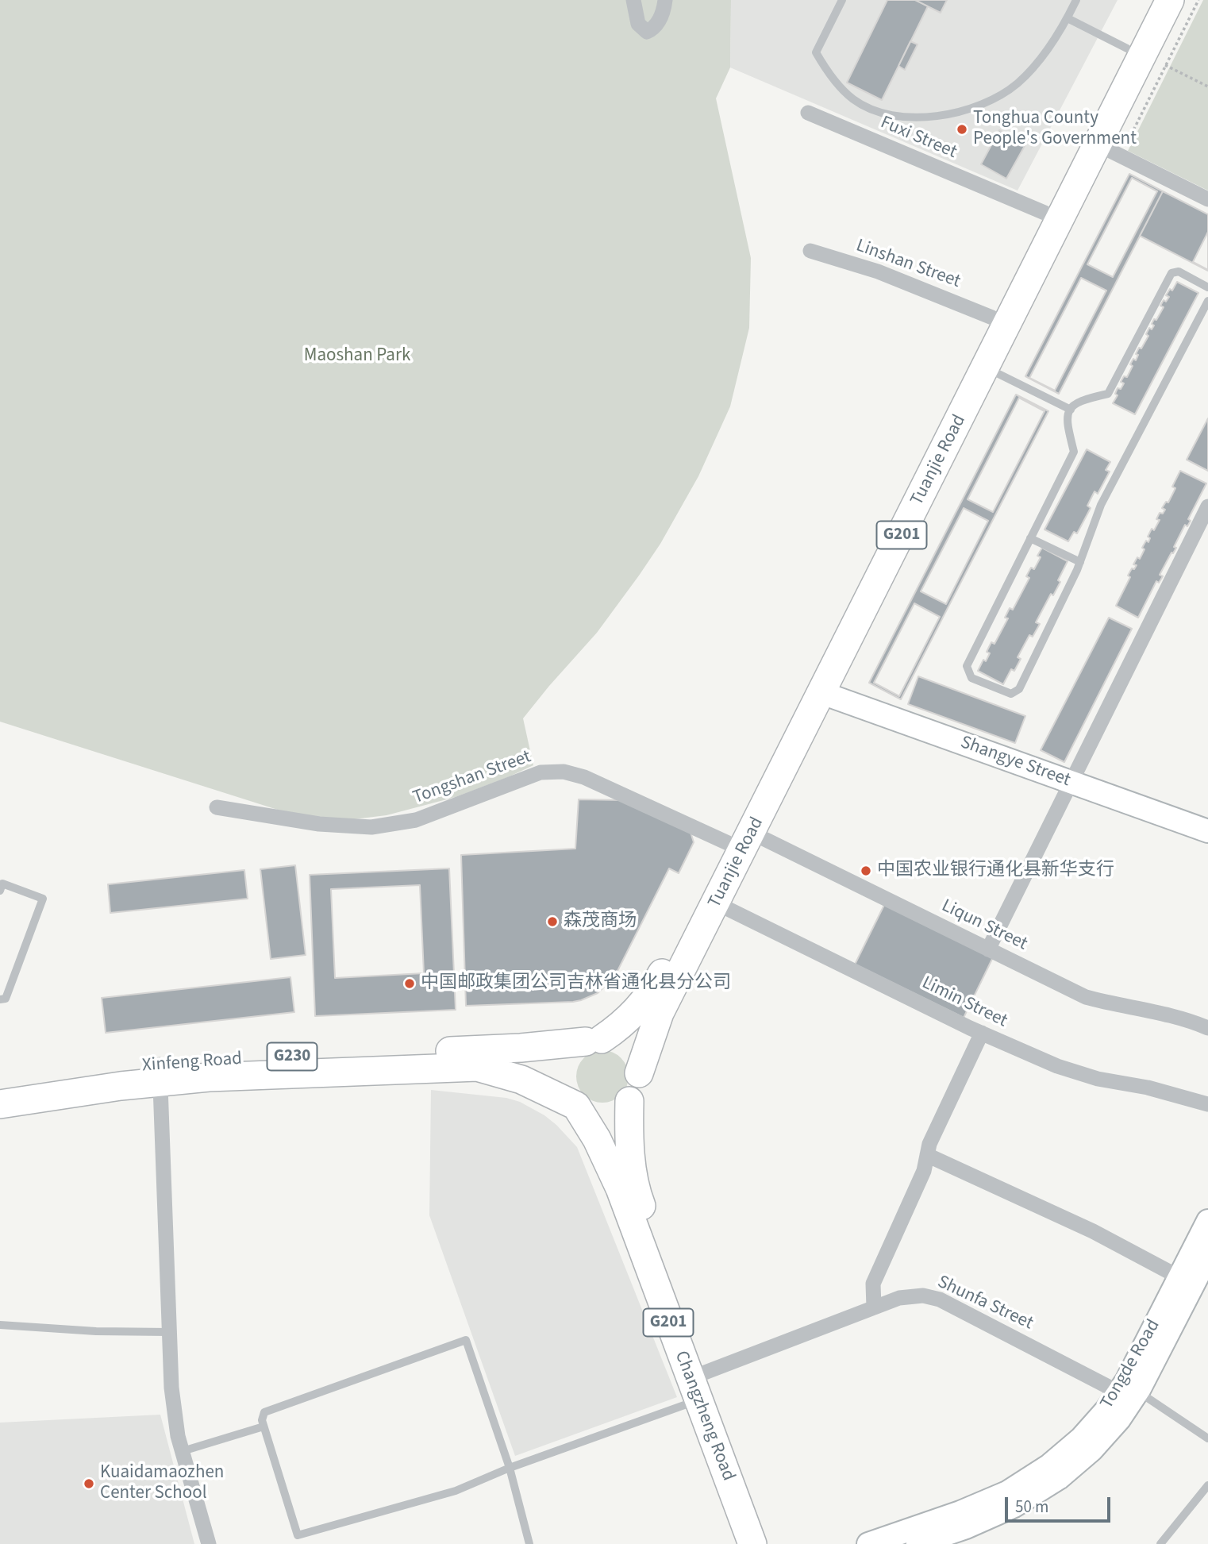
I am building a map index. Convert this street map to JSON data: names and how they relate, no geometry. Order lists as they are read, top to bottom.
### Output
{
  "streets": {
    "highway": [
      "Tuanjie Road",
      "G201",
      "G230",
      "Xinfeng Road",
      "Changzheng Road"
    ],
    "main road": ["Shangye Street", "Tongde Road"],
    "street": [
      "Fuxi Street",
      "Linshan Street",
      "Tongshan Street",
      "Liqun Street",
      "Limin Street",
      "Shunfa Street"
    ]
  },
  "crossings": [
    ["Fuxi Street", "Tuanjie Road"],
    ["Linshan Street", "Tuanjie Road"],
    ["Tuanjie Road", "Shangye Street"],
    ["Tuanjie Road", "Tongshan Street"],
    ["Tuanjie Road", "Liqun Street"],
    ["Tuanjie Road", "Limin Street"],
    ["Tuanjie Road", "Xinfeng Road"],
    ["Tuanjie Road", "Changzheng Road"],
    ["Tongshan Street", "Liqun Street"],
    ["Xinfeng Road", "Changzheng Road"],
    ["Shunfa Street", "Tongde Road"],
    ["Shunfa Street", "Changzheng Road"]
  ],
  "parks": ["Maoshan Park"],
  "places": [
    "Tonghua County People's Government",
    "中国农业银行通化县新华支行",
    "森茂商场",
    "中国邮政集团公司吉林省通化县分公司",
    "Kuaidamaozhen Center School"
  ],
  "scale_bar": "50 m"
}
